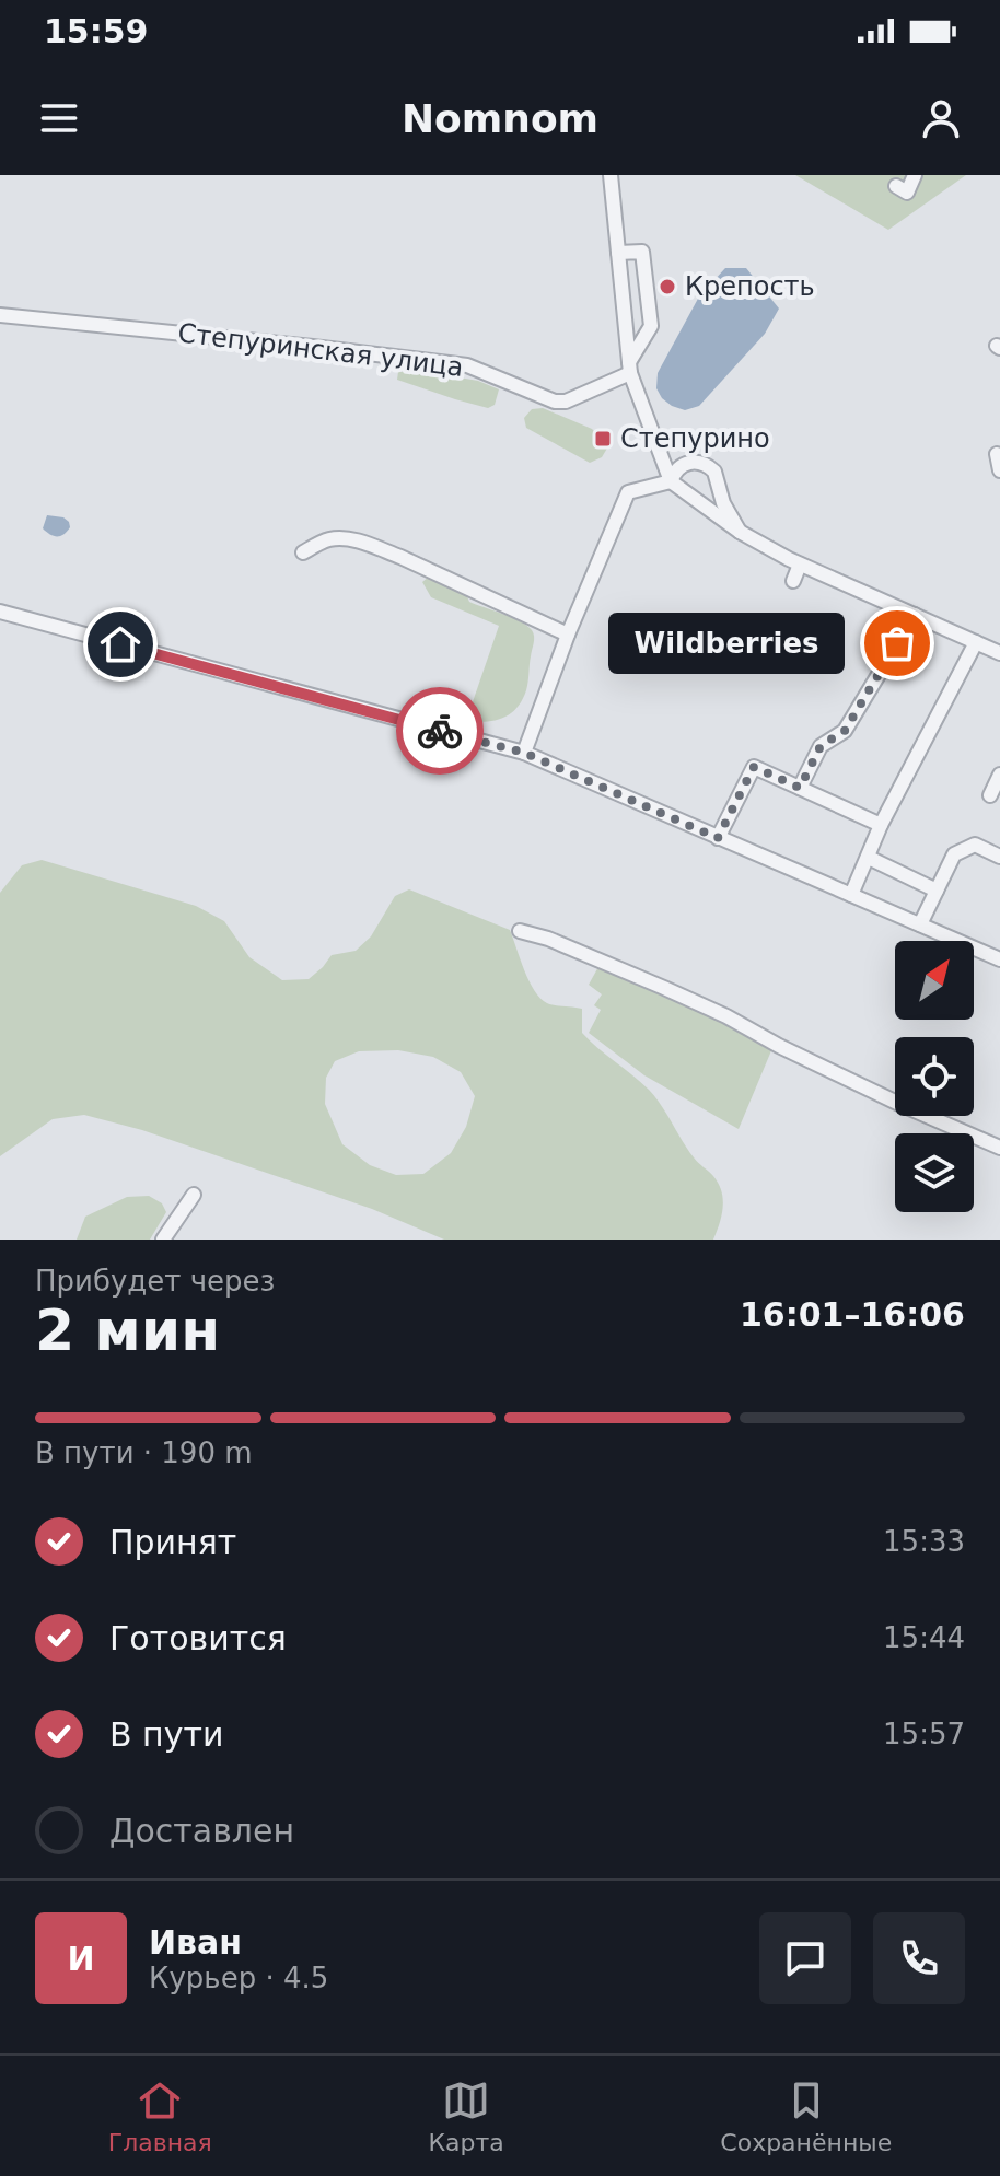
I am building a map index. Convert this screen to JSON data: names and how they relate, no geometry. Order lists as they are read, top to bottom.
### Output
{
  "streets": {
    "street": ["Степуринская улица"]
  },
  "places": {
    "other": ["Крепость", "Wildberries"],
    "transit": ["Степурино"]
  },
  "north": "top right",
  "page": {
    "status": "15:59",
    "header": "Nomnom",
    "bubble": "Wildberries",
    "heading": ["2 мин", "Прибудет через", "16:01–16:06"],
    "panel": ["Иван", "Курьер · 4.5"],
    "bar": "В пути · 190 m",
    "list": [
      ["Принят", "15:33"],
      ["Готовится", "15:44"],
      ["В пути", "15:57"],
      "Доставлен"
    ],
    "round": "И",
    "tabs": ["Главная", "Карта", "Сохранённые"]
  }
}
